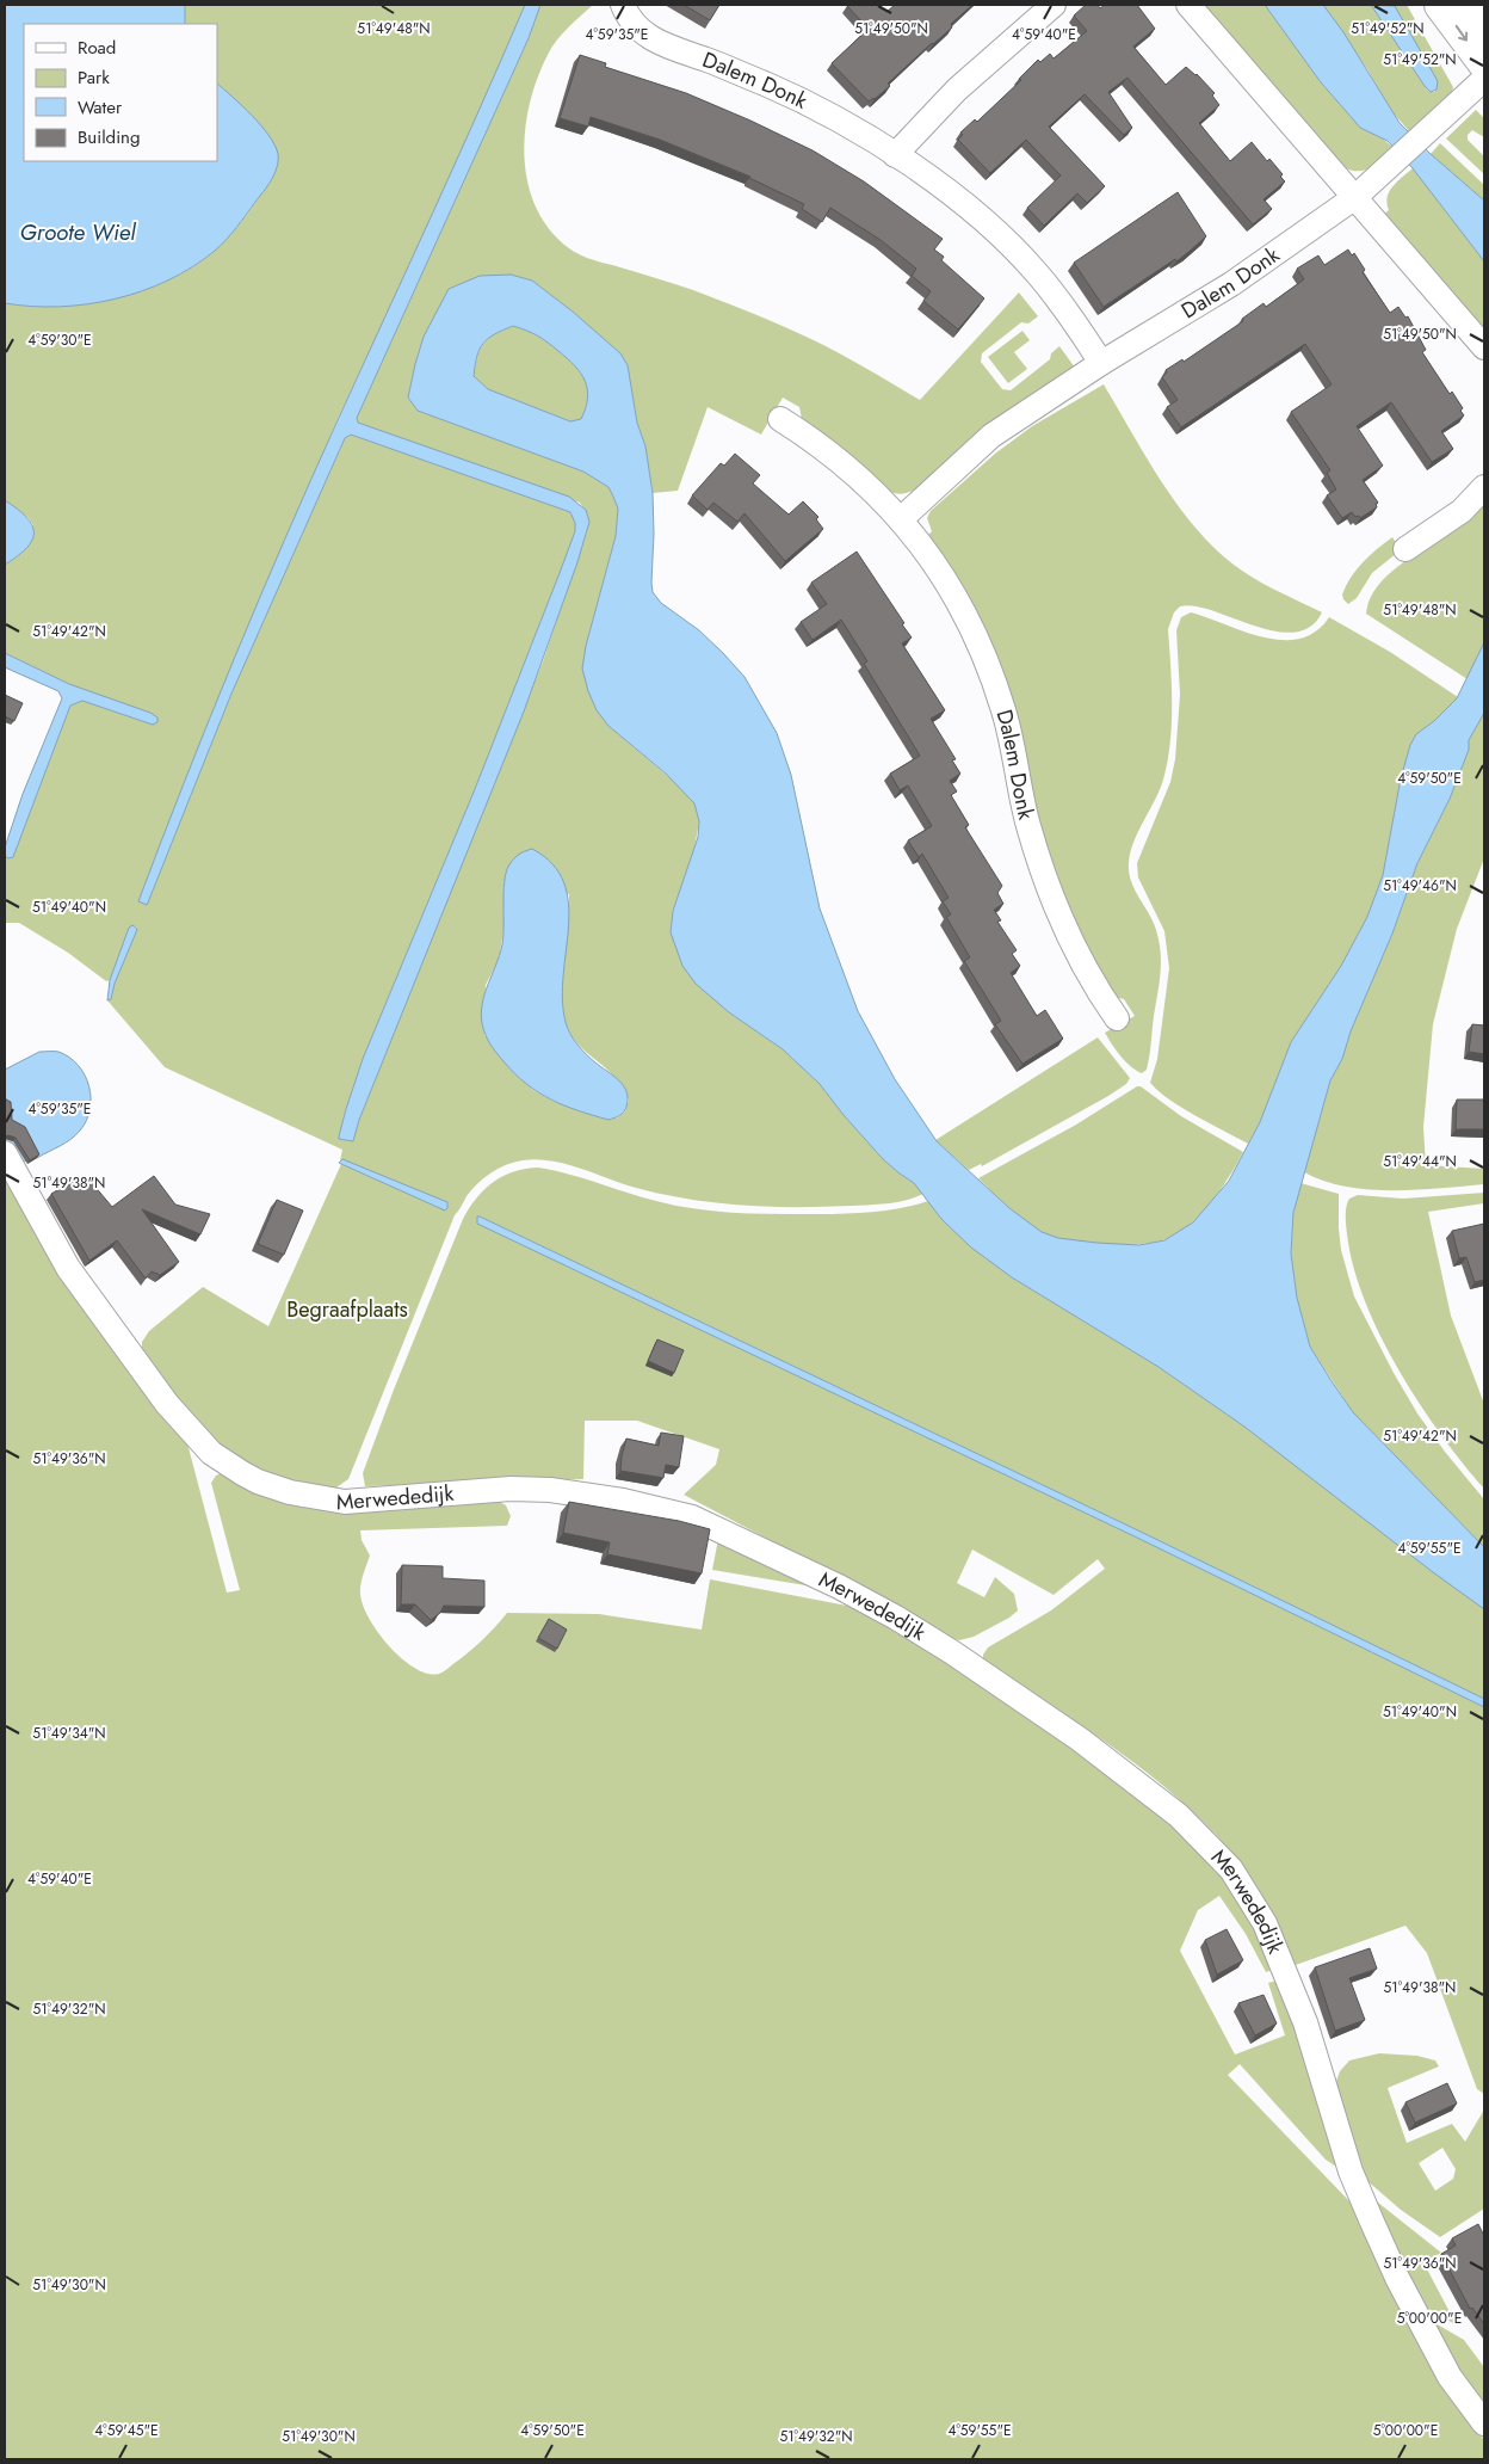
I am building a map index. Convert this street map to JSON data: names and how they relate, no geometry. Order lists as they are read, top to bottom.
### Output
{
  "streets": {
    "street": ["Dalem Donk", "Merwededijk"]
  },
  "water": ["Groote Wiel"],
  "parks": ["Begraafplaats"],
  "legend": [
    "Road",
    "Park",
    "Water",
    "Building"
  ],
  "coordinates": [
    "51°49'52\"N",
    "51°49'48\"N",
    "51°49'50\"N",
    "4°59'35\"E",
    "4°59'40\"E",
    "4°59'30\"E",
    "51°49'42\"N",
    "4°59'50\"E",
    "51°49'46\"N",
    "51°49'40\"N",
    "51°49'44\"N",
    "51°49'38\"N",
    "51°49'36\"N",
    "4°59'55\"E",
    "51°49'34\"N",
    "51°49'32\"N",
    "51°49'30\"N",
    "5°00'00\"E",
    "4°59'45\"E"
  ]
}
